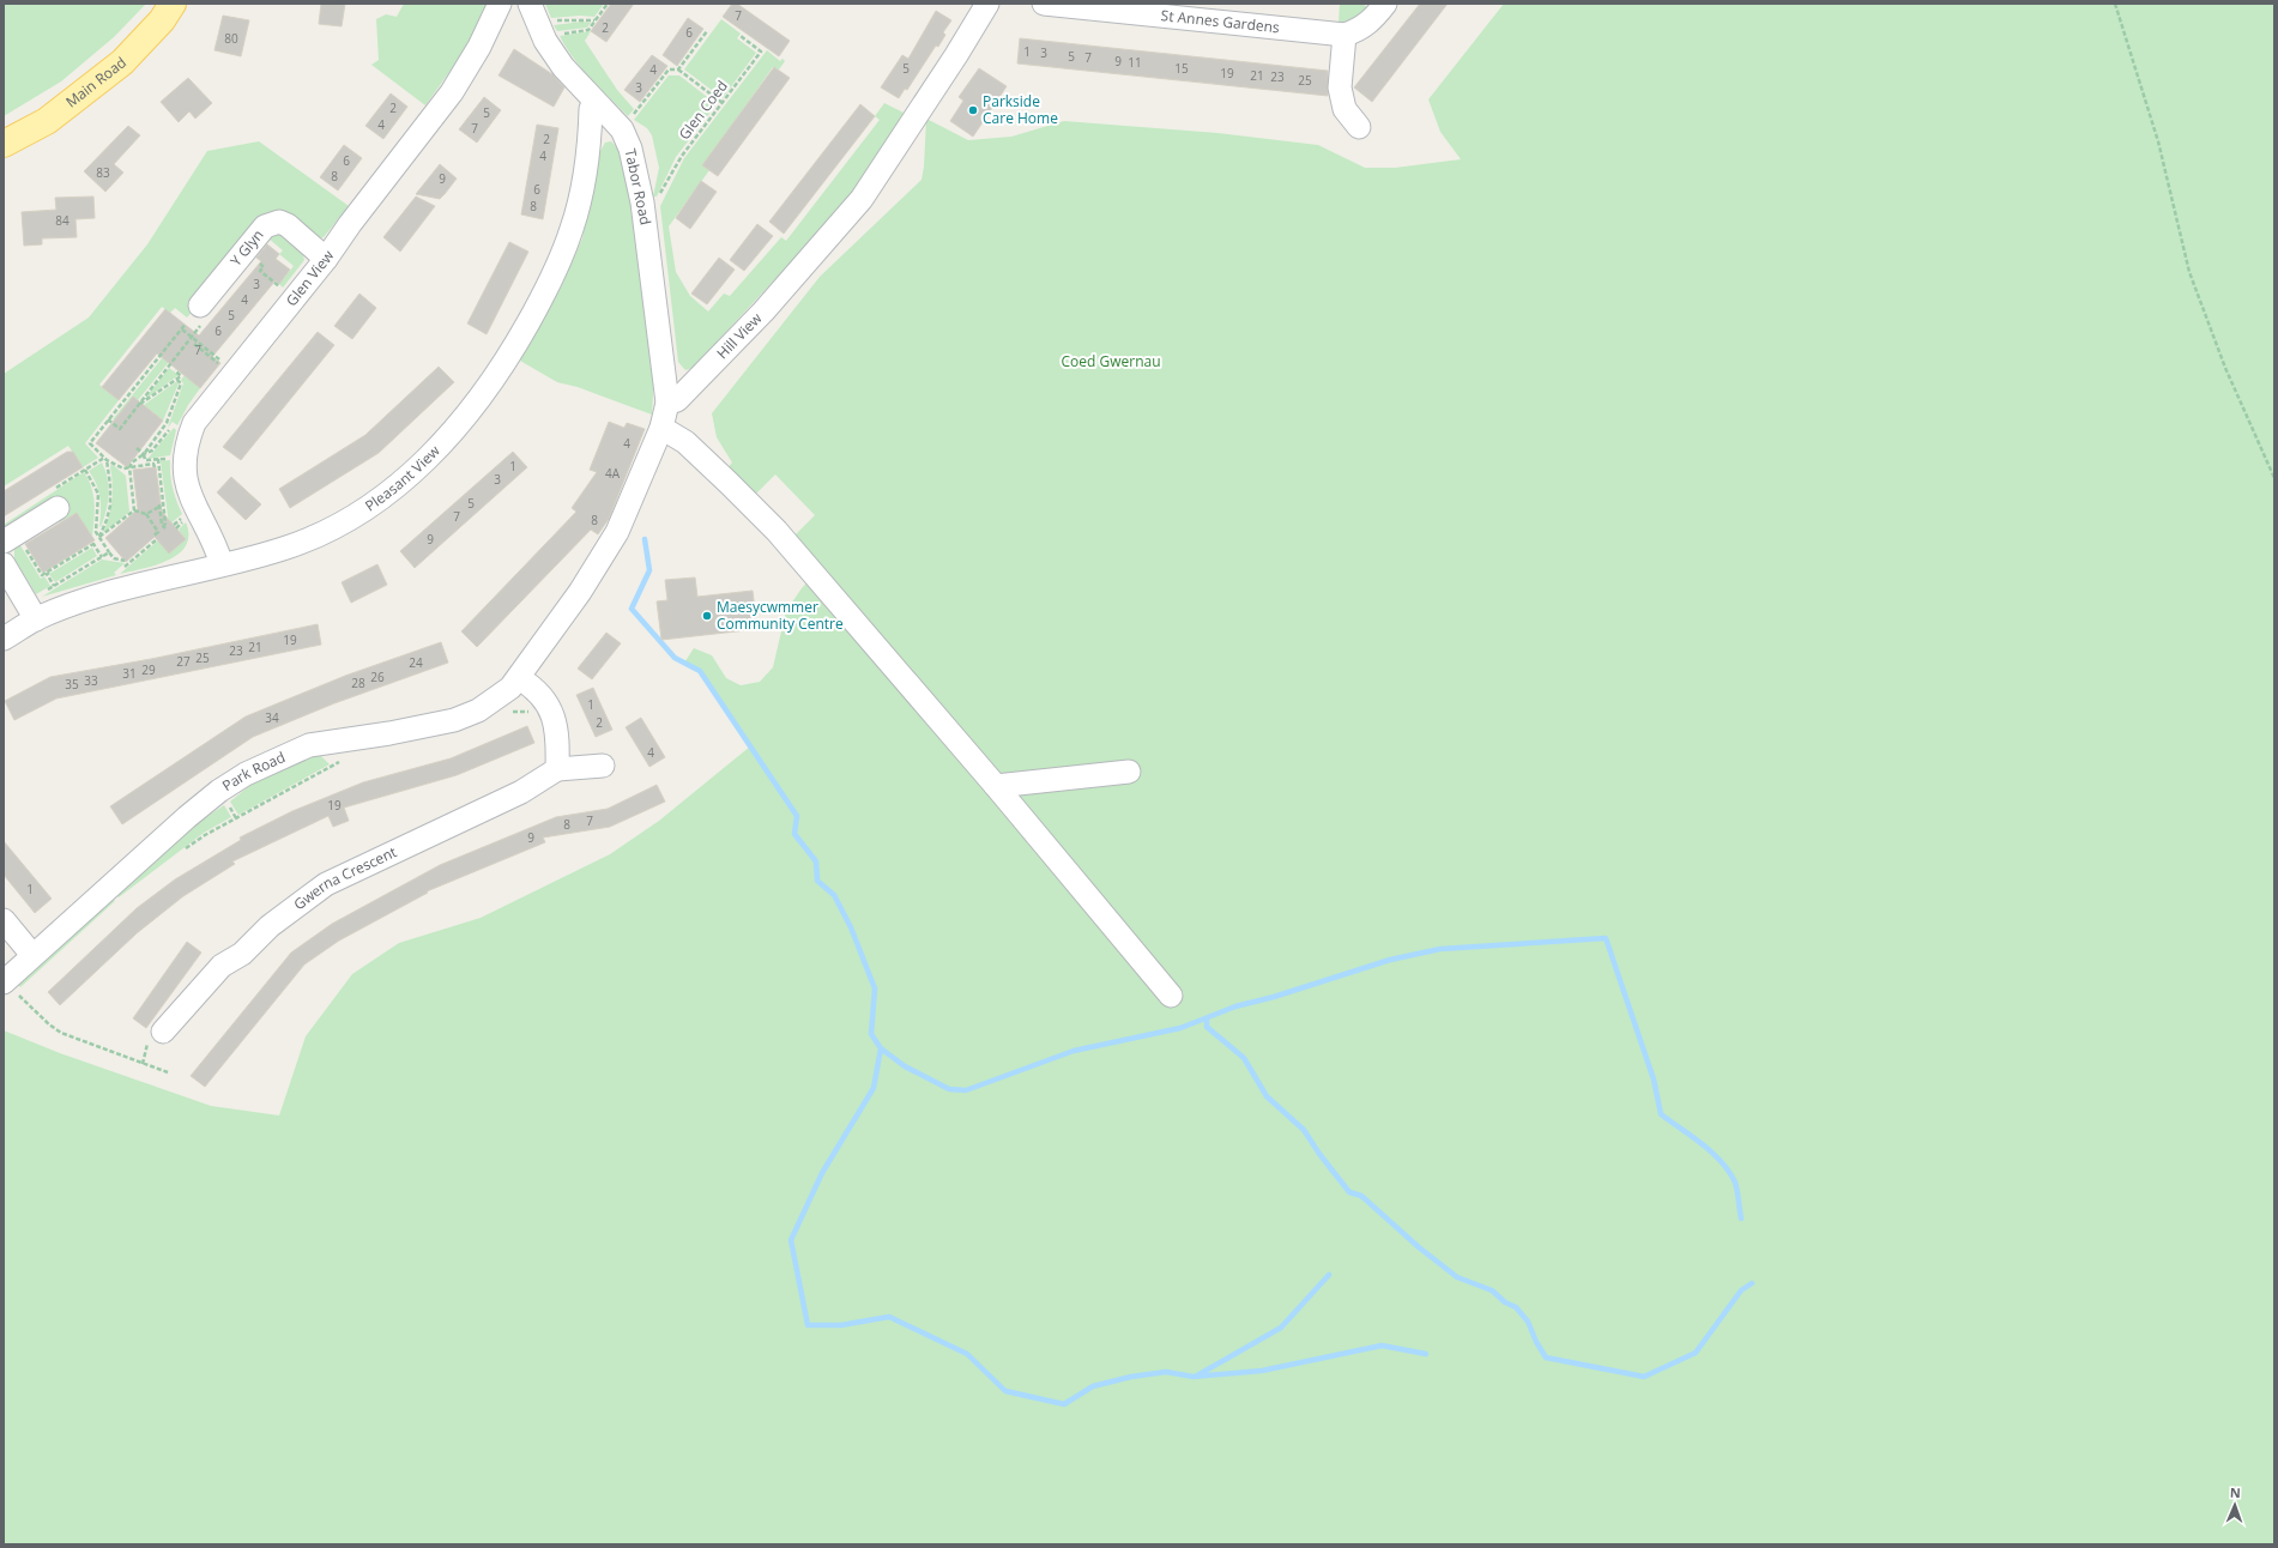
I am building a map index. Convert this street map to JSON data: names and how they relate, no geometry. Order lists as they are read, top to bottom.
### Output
{
  "streets": {
    "main road": ["Main Road"],
    "street": [
      "St Annes Gardens",
      "Tabor Road",
      "Y Glyn",
      "Glen View",
      "Hill View",
      "Pleasant View",
      "Park Road",
      "Gwerna Crescent"
    ],
    "path": ["Glen Coed"]
  },
  "crossings": [
    ["Tabor Road", "Hill View"],
    ["Tabor Road", "Pleasant View"],
    ["Y Glyn", "Glen View"],
    ["Glen View", "Pleasant View"]
  ],
  "parks": ["Coed Gwernau"],
  "places": ["Parkside Care Home", "Maesycwmmer Community Centre"],
  "house_numbers": [
    "7",
    "2",
    "6",
    "80",
    "1",
    "3",
    "5",
    "7",
    "9",
    "11",
    "5",
    "15",
    "4",
    "19",
    "21",
    "23",
    "25",
    "3",
    "2",
    "5",
    "4",
    "7",
    "2",
    "4",
    "6",
    "83",
    "8",
    "9",
    "6",
    "8",
    "84",
    "3",
    "4",
    "5",
    "6",
    "7",
    "4",
    "1",
    "4A",
    "3",
    "5",
    "7",
    "8",
    "9",
    "19",
    "21",
    "23",
    "25",
    "27",
    "24",
    "29",
    "31",
    "26",
    "33",
    "28",
    "35",
    "1",
    "34",
    "2",
    "4",
    "19",
    "7",
    "8",
    "9",
    "1"
  ],
  "north": "top"
}
